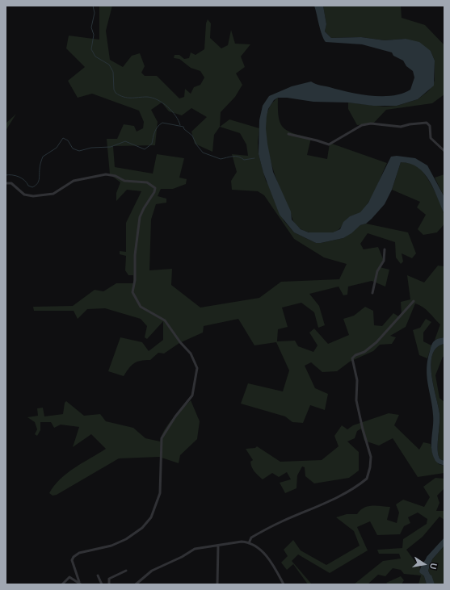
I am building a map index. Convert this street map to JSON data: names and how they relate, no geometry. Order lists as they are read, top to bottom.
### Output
{
  "north": "right"
}
